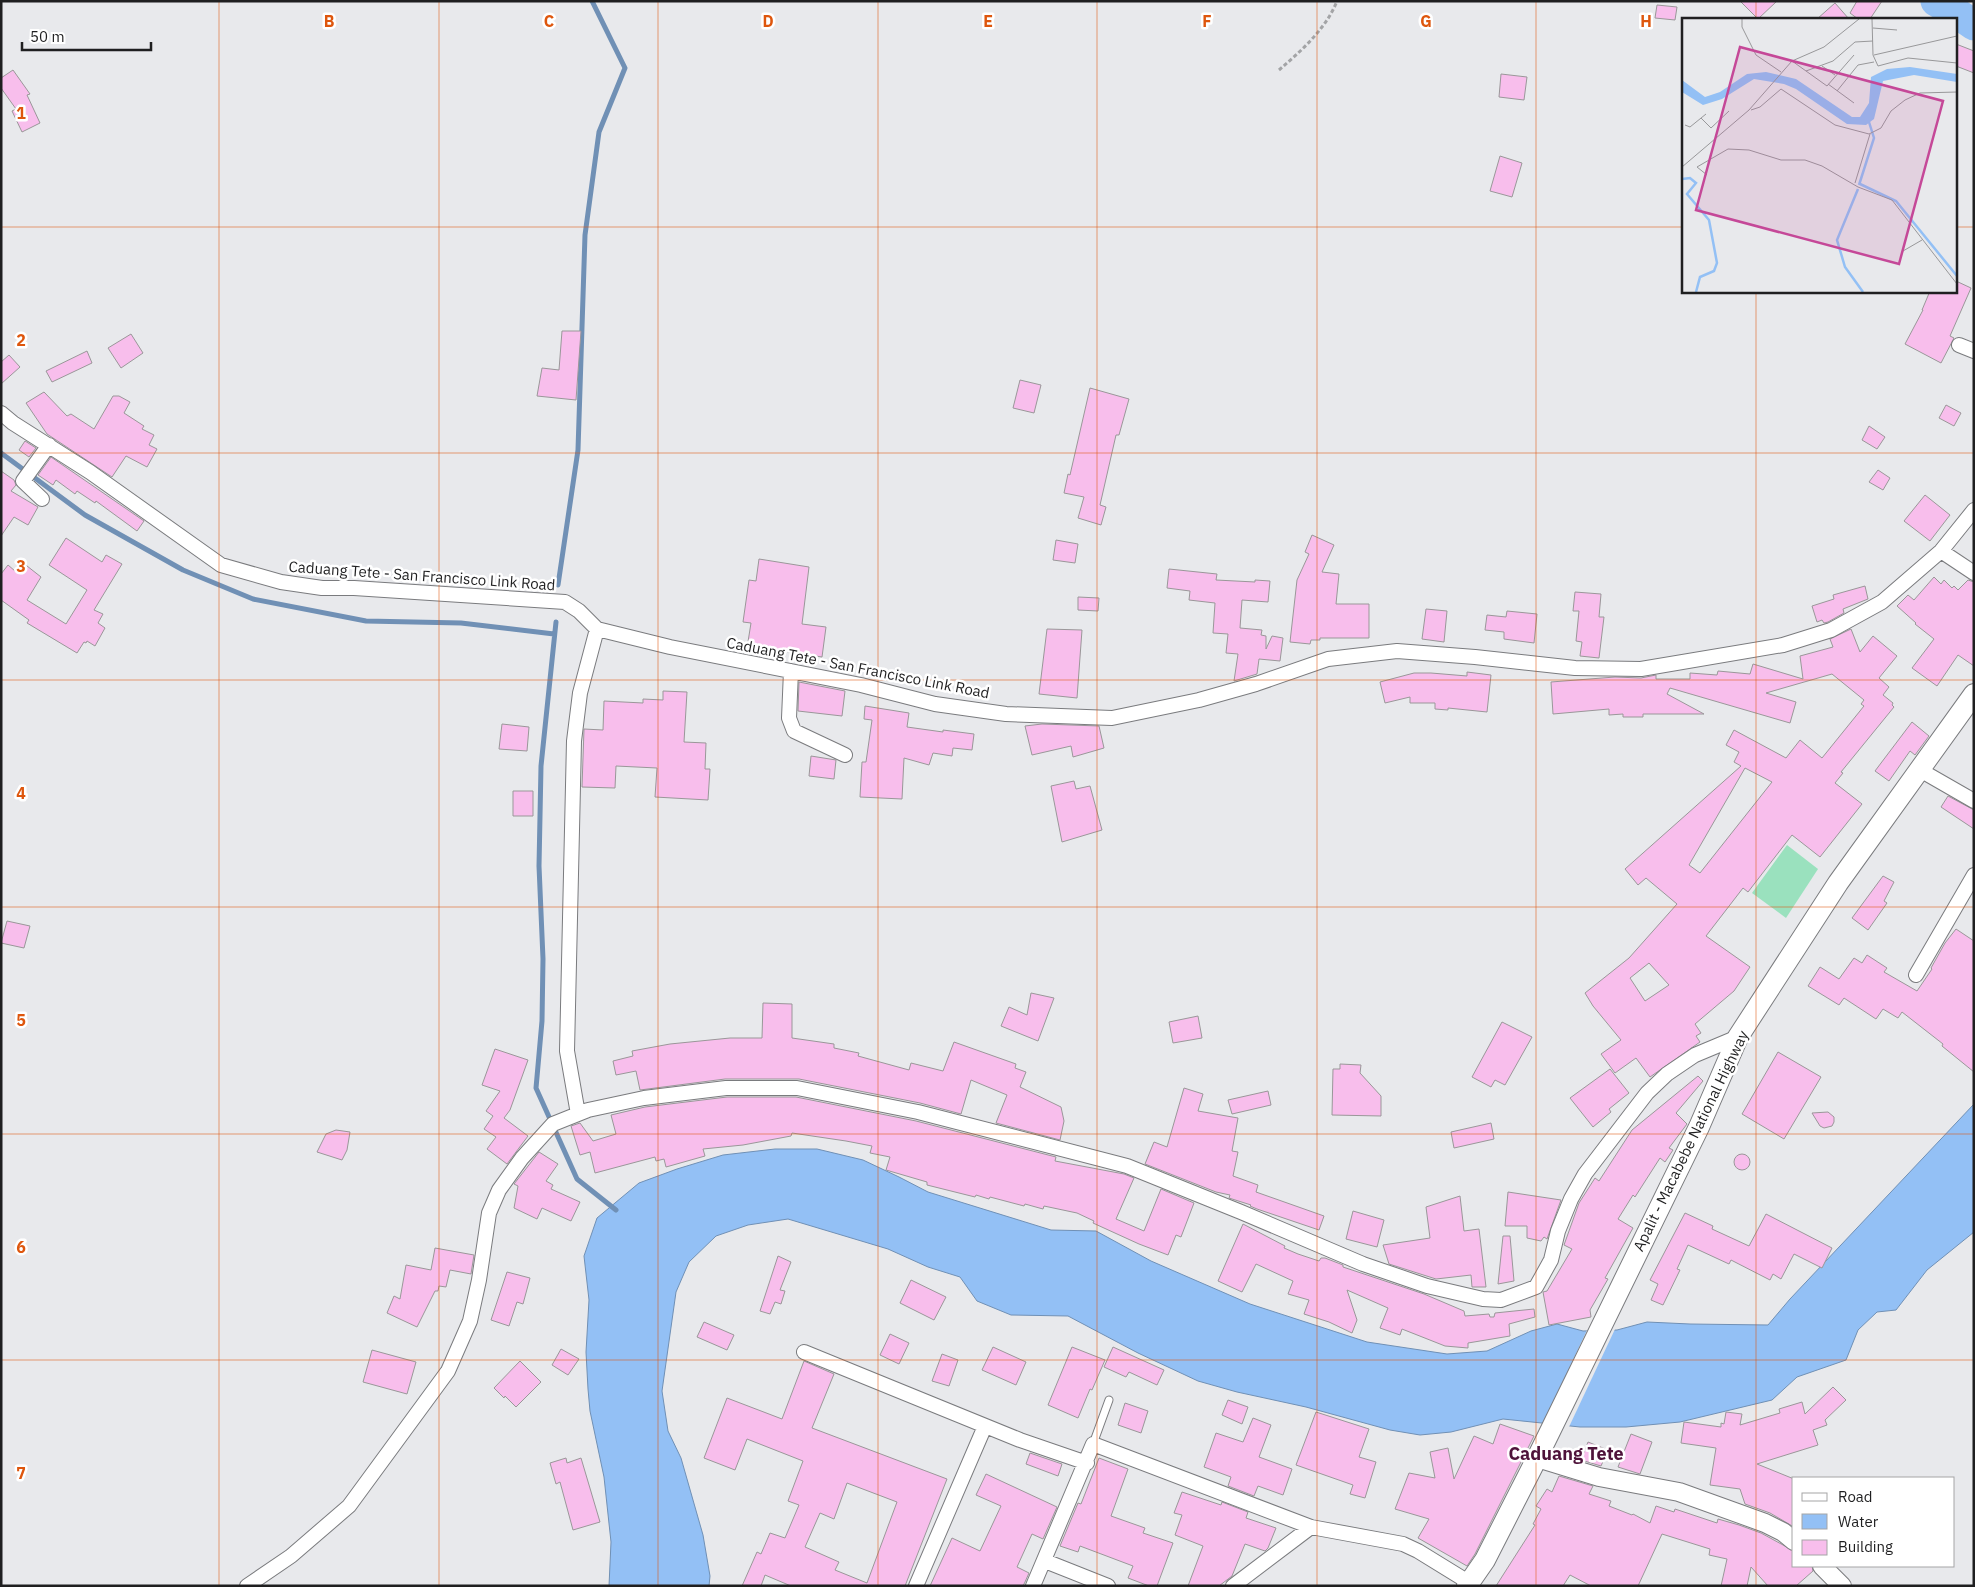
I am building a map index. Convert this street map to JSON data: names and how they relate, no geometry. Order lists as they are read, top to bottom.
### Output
{
  "streets": {
    "main road": ["Apalit - Macabebe National Highway"],
    "street": ["Caduang Tete - San Francisco Link Road"]
  },
  "districts": ["Caduang Tete"],
  "legend": ["Road", "Water", "Building"],
  "scale_bar": "50 m",
  "grid": {
    "columns": [
      "B",
      "C",
      "D",
      "E",
      "F",
      "G",
      "H"
    ],
    "rows": [
      "1",
      "2",
      "3",
      "4",
      "5",
      "6",
      "7"
    ]
  }
}
